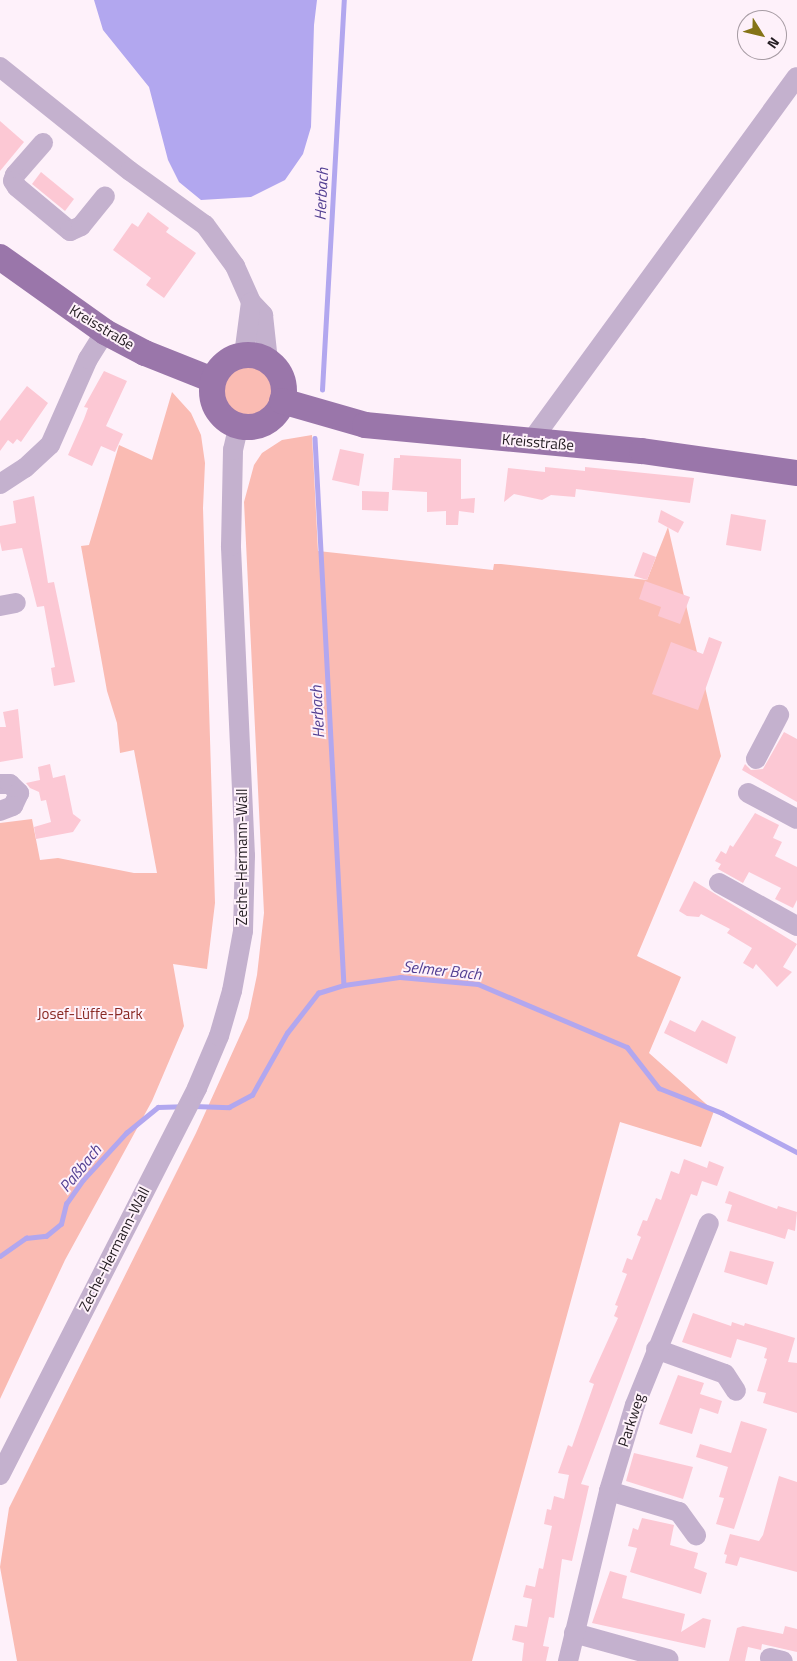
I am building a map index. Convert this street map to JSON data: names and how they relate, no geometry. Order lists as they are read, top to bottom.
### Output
{
  "streets": {
    "main road": ["Kreisstraße"],
    "street": ["Zeche-Hermann-Wall", "Parkweg"]
  },
  "crossings": [
    ["Kreisstraße", "Zeche-Hermann-Wall"]
  ],
  "water": ["Herbach", "Selmer Bach", "Paßbach"],
  "parks": ["Josef-Lüffe-Park"],
  "north": "bottom right"
}
